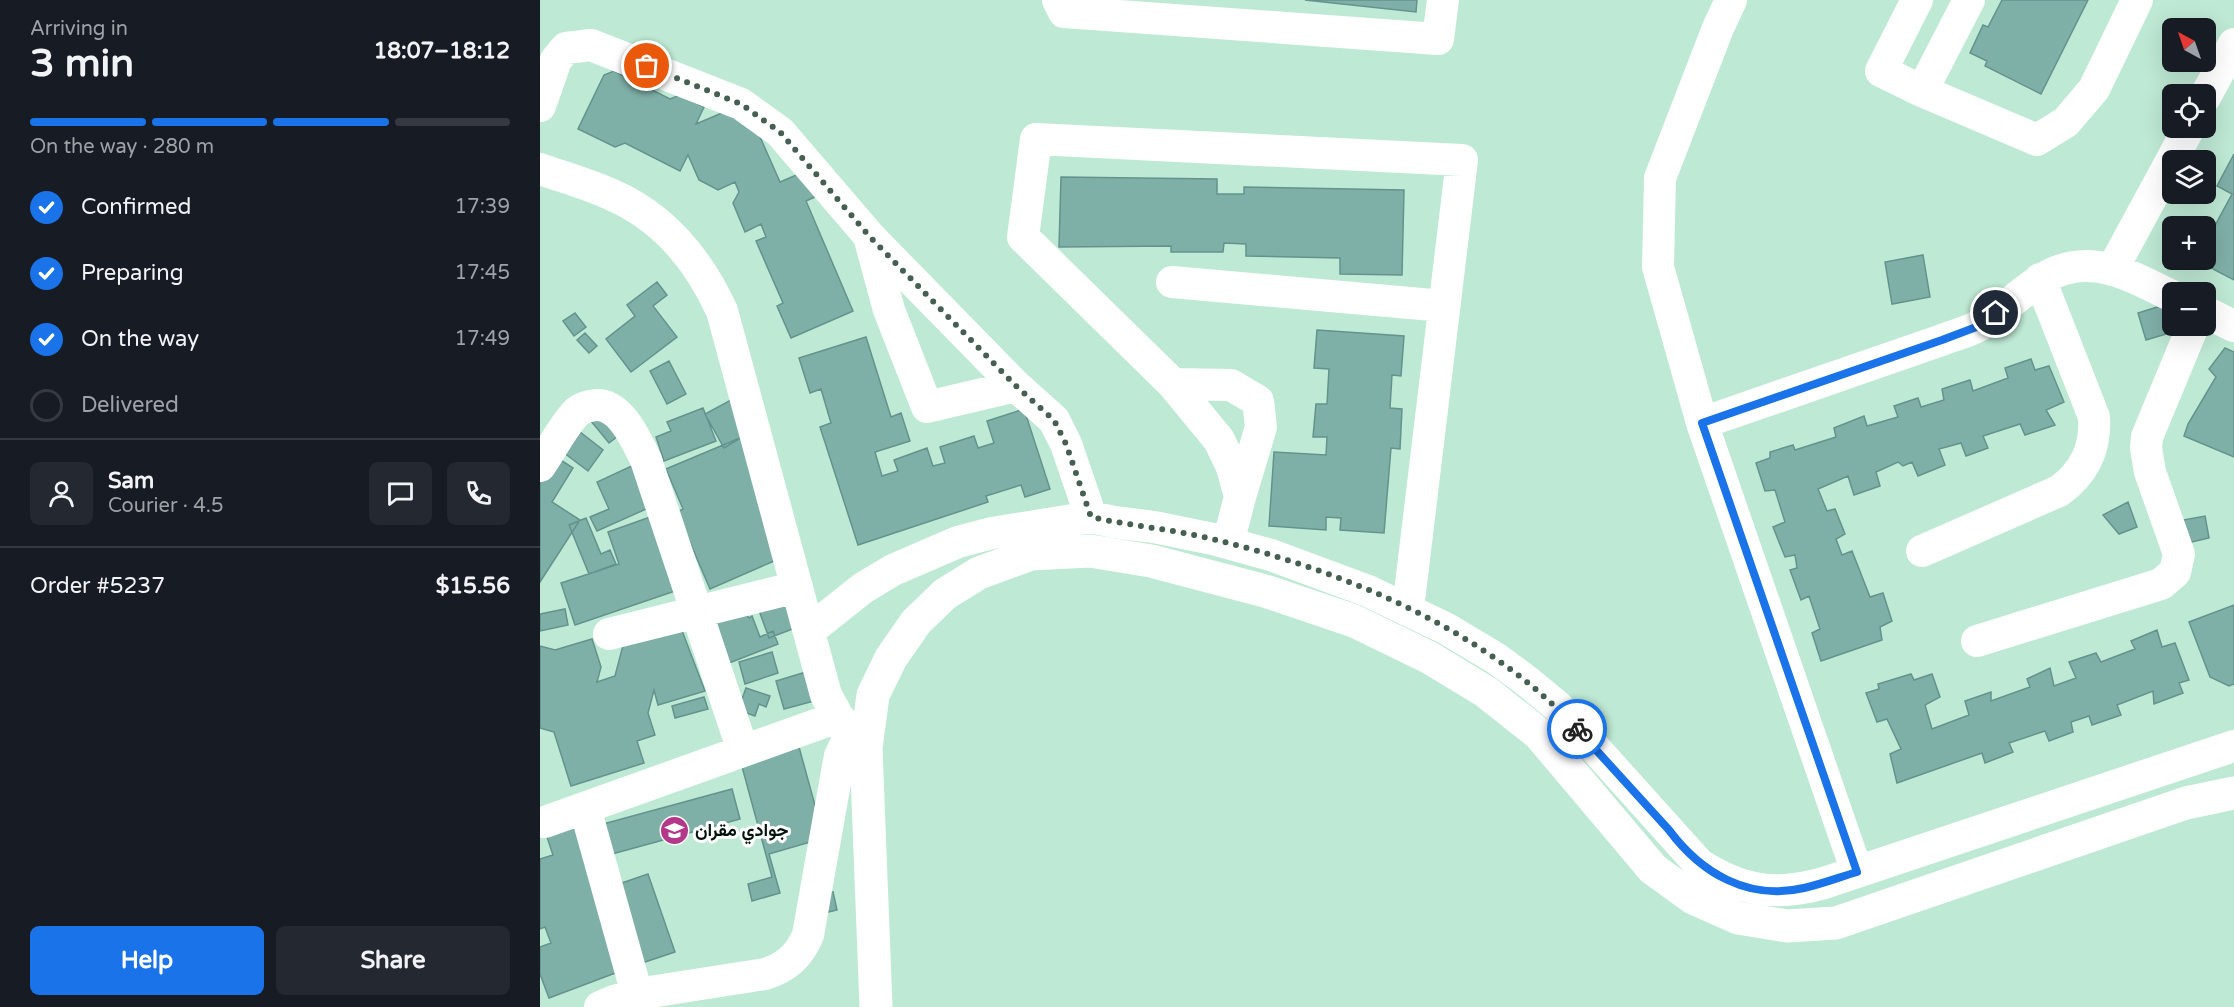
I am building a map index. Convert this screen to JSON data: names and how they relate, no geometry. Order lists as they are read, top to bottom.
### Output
{
  "places": {
    "school or university": ["جوادي مقران"]
  },
  "north": "top left",
  "page": {
    "heading": ["3 min", "Arriving in", "18:07–18:12"],
    "panel": [
      "Sam",
      "Courier · 4.5",
      "Order #5237",
      "$15.56"
    ],
    "map_buttons": ["+", "−"],
    "bar": "On the way · 280 m",
    "list": [
      ["Confirmed", "17:39"],
      ["Preparing", "17:45"],
      ["On the way", "17:49"],
      "Delivered"
    ],
    "buttons": ["Help", "Share"]
  }
}
